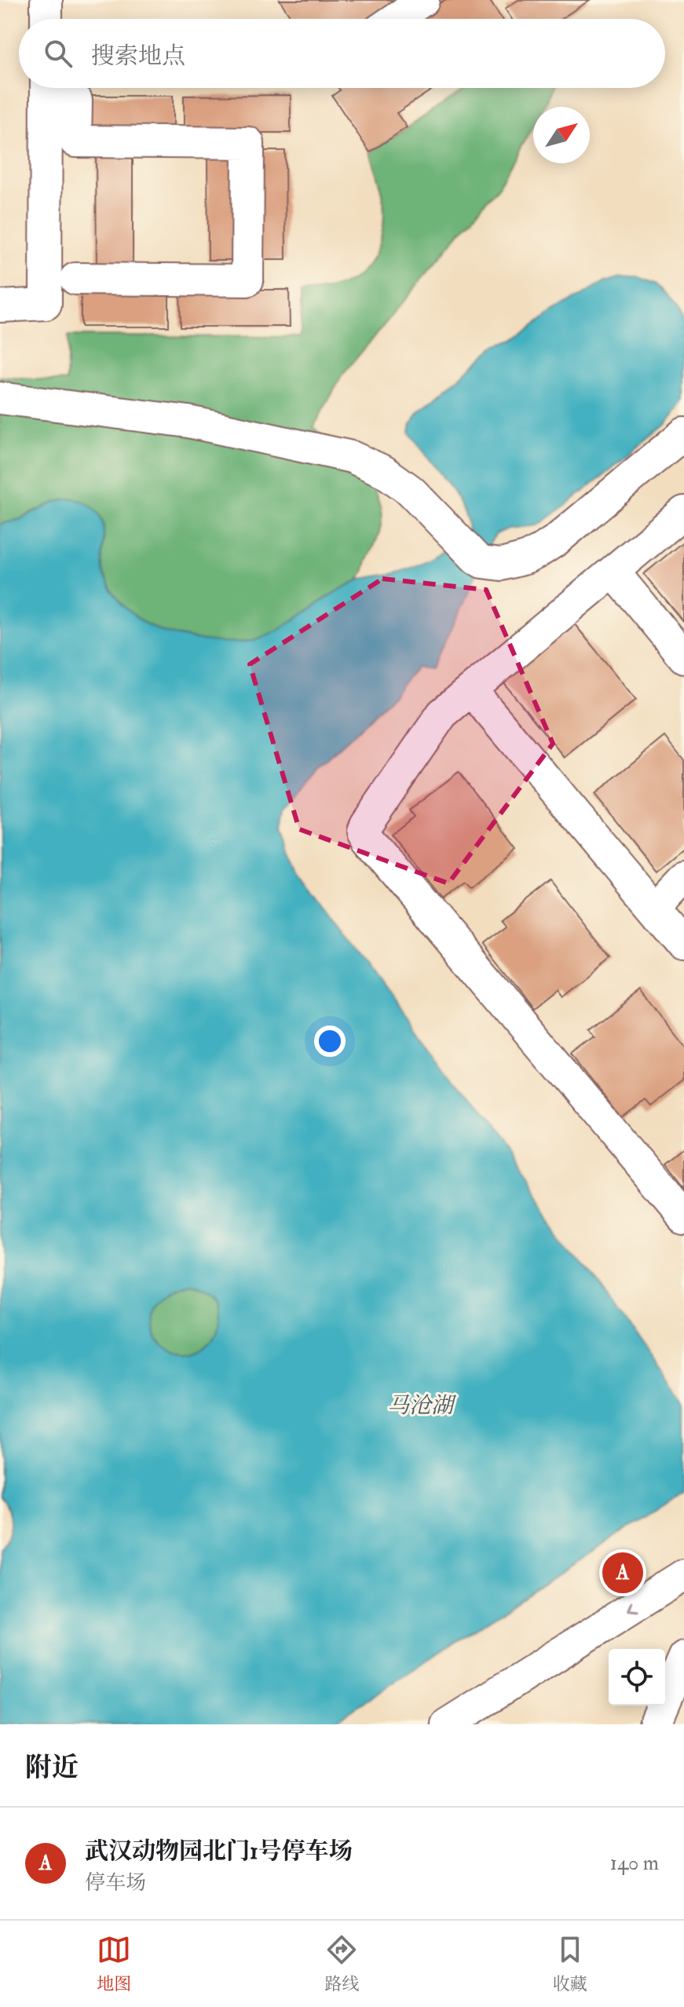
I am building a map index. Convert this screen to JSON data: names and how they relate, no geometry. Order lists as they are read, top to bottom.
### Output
{
  "water": ["马沧湖"],
  "north": "top right",
  "page": {
    "search": "搜索地点",
    "pins": "A",
    "heading": "附近",
    "list": [
      {
        "mark": "A",
        "name": "武汉动物园北门1号停车场",
        "note": "停车场",
        "value": "140 m"
      }
    ],
    "nav": ["地图", "路线", "收藏"]
  }
}
